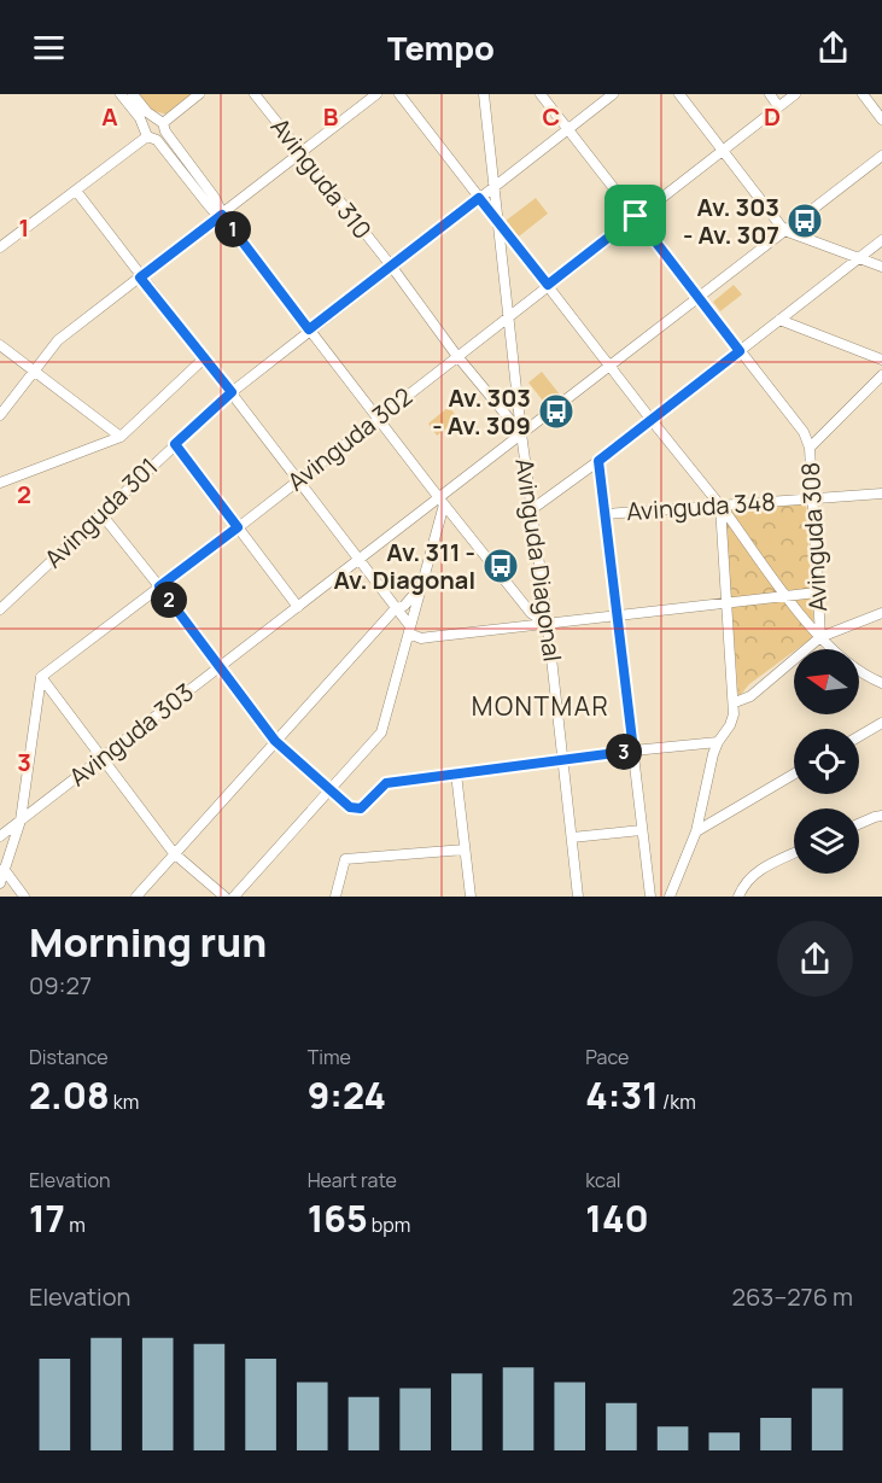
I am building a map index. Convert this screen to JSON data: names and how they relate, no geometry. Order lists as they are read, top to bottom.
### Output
{
  "streets": {
    "street": [
      "Avinguda 310",
      "Avinguda 302",
      "Avinguda 348",
      "Avinguda 301",
      "Avinguda 308",
      "Avinguda Diagonal",
      "Avinguda 303"
    ]
  },
  "crossings": [
    ["Avinguda 310", "Avinguda 302"],
    ["Avinguda 310", "Avinguda 301"],
    ["Avinguda 310", "Avinguda Diagonal"],
    ["Avinguda 310", "Avinguda 303"],
    ["Avinguda 302", "Avinguda 308"],
    ["Avinguda 302", "Avinguda Diagonal"],
    ["Avinguda 348", "Avinguda 308"],
    ["Avinguda 301", "Avinguda 308"],
    ["Avinguda 301", "Avinguda Diagonal"],
    ["Avinguda 308", "Avinguda 303"],
    ["Avinguda Diagonal", "Avinguda 303"]
  ],
  "districts": ["MONTMAR"],
  "places": {
    "bus stop": ["Av. 303 - Av. 307", "Av. 303 - Av. 309", "Av. 311 - Av. Diagonal"]
  },
  "north": "left",
  "page": {
    "header": "Tempo",
    "pins": ["1", "2", "3"],
    "heading": ["Morning run", "09:27"],
    "stats": [
      ["Distance", "2.08 km"],
      ["Time", "9:24"],
      ["Pace", "4:31 /km"],
      ["Elevation", "17 m"],
      ["Heart rate", "165 bpm"],
      ["kcal", "140"]
    ],
    "chart": ["Elevation", "263–276 m"]
  },
  "grid": {
    "columns": [
      "A",
      "B",
      "C",
      "D"
    ],
    "rows": ["1", "2", "3"]
  }
}
